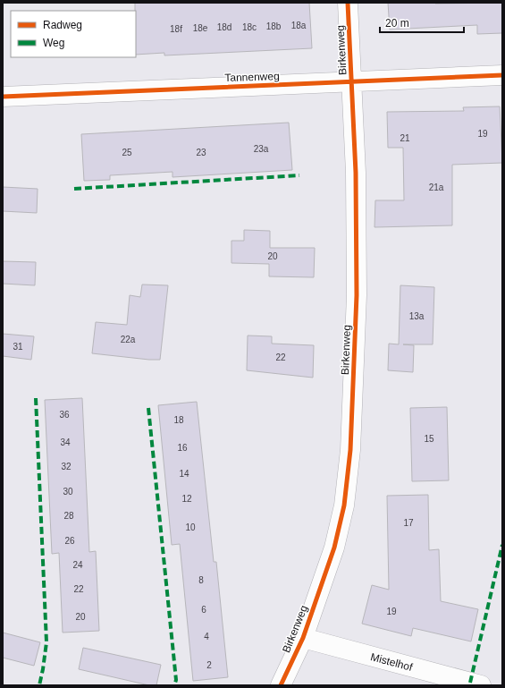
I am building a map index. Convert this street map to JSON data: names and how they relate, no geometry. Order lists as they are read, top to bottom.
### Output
{
  "streets": {
    "street": ["Birkenweg", "Tannenweg", "Mistelhof"]
  },
  "crossings": [
    ["Birkenweg", "Tannenweg"],
    ["Birkenweg", "Mistelhof"]
  ],
  "house_numbers": [
    "18a",
    "18b",
    "18d",
    "18c",
    "18e",
    "18f",
    "19",
    "21",
    "23a",
    "25",
    "23",
    "21a",
    "20",
    "13a",
    "22a",
    "31",
    "22",
    "36",
    "18",
    "15",
    "34",
    "16",
    "32",
    "14",
    "30",
    "12",
    "28",
    "17",
    "10",
    "26",
    "24",
    "8",
    "22",
    "6",
    "19",
    "20",
    "4",
    "2"
  ],
  "legend": ["Radweg", "Weg"],
  "scale_bar": "20 m"
}
